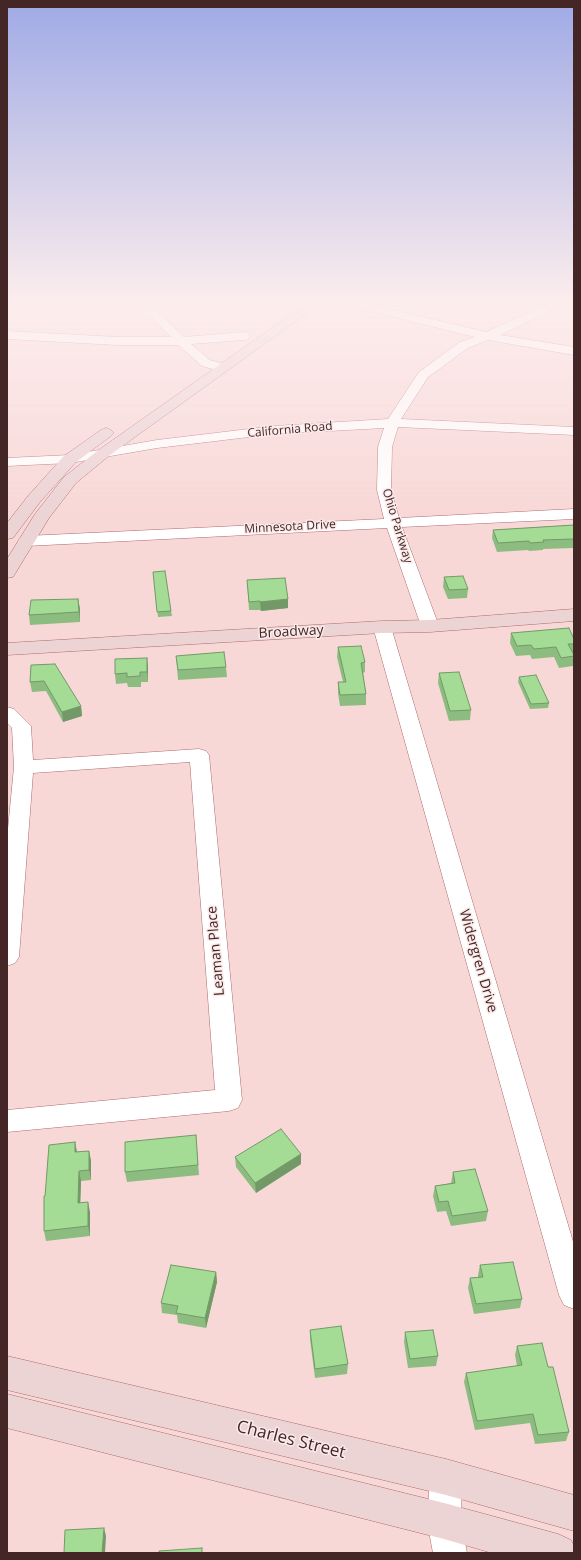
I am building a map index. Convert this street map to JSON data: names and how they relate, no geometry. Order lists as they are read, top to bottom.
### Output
{
  "streets": {
    "street": [
      "California Road",
      "Ohio Parkway",
      "Minnesota Drive",
      "Broadway",
      "Leaman Place",
      "Widergren Drive",
      "Charles Street"
    ]
  },
  "crossings": [
    ["California Road", "Ohio Parkway"],
    ["Ohio Parkway", "Minnesota Drive"],
    ["Ohio Parkway", "Broadway"],
    ["Broadway", "Widergren Drive"]
  ]
}
